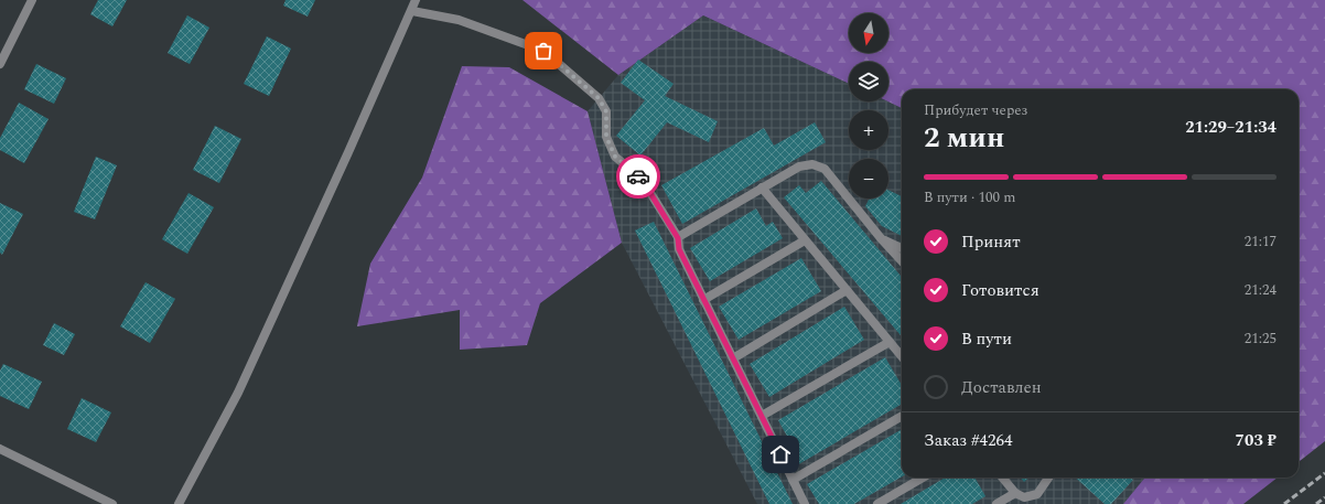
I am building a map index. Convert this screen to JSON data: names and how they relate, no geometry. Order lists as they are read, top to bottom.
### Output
{
  "north": "bottom",
  "page": {
    "map_buttons": ["+", "−"],
    "heading": ["2 мин", "Прибудет через", "21:29–21:34"],
    "panel": ["Заказ #4264", "703 ₽"],
    "bar": "В пути · 100 m",
    "list": [
      ["Принят", "21:17"],
      ["Готовится", "21:24"],
      ["В пути", "21:25"],
      "Доставлен"
    ]
  }
}
